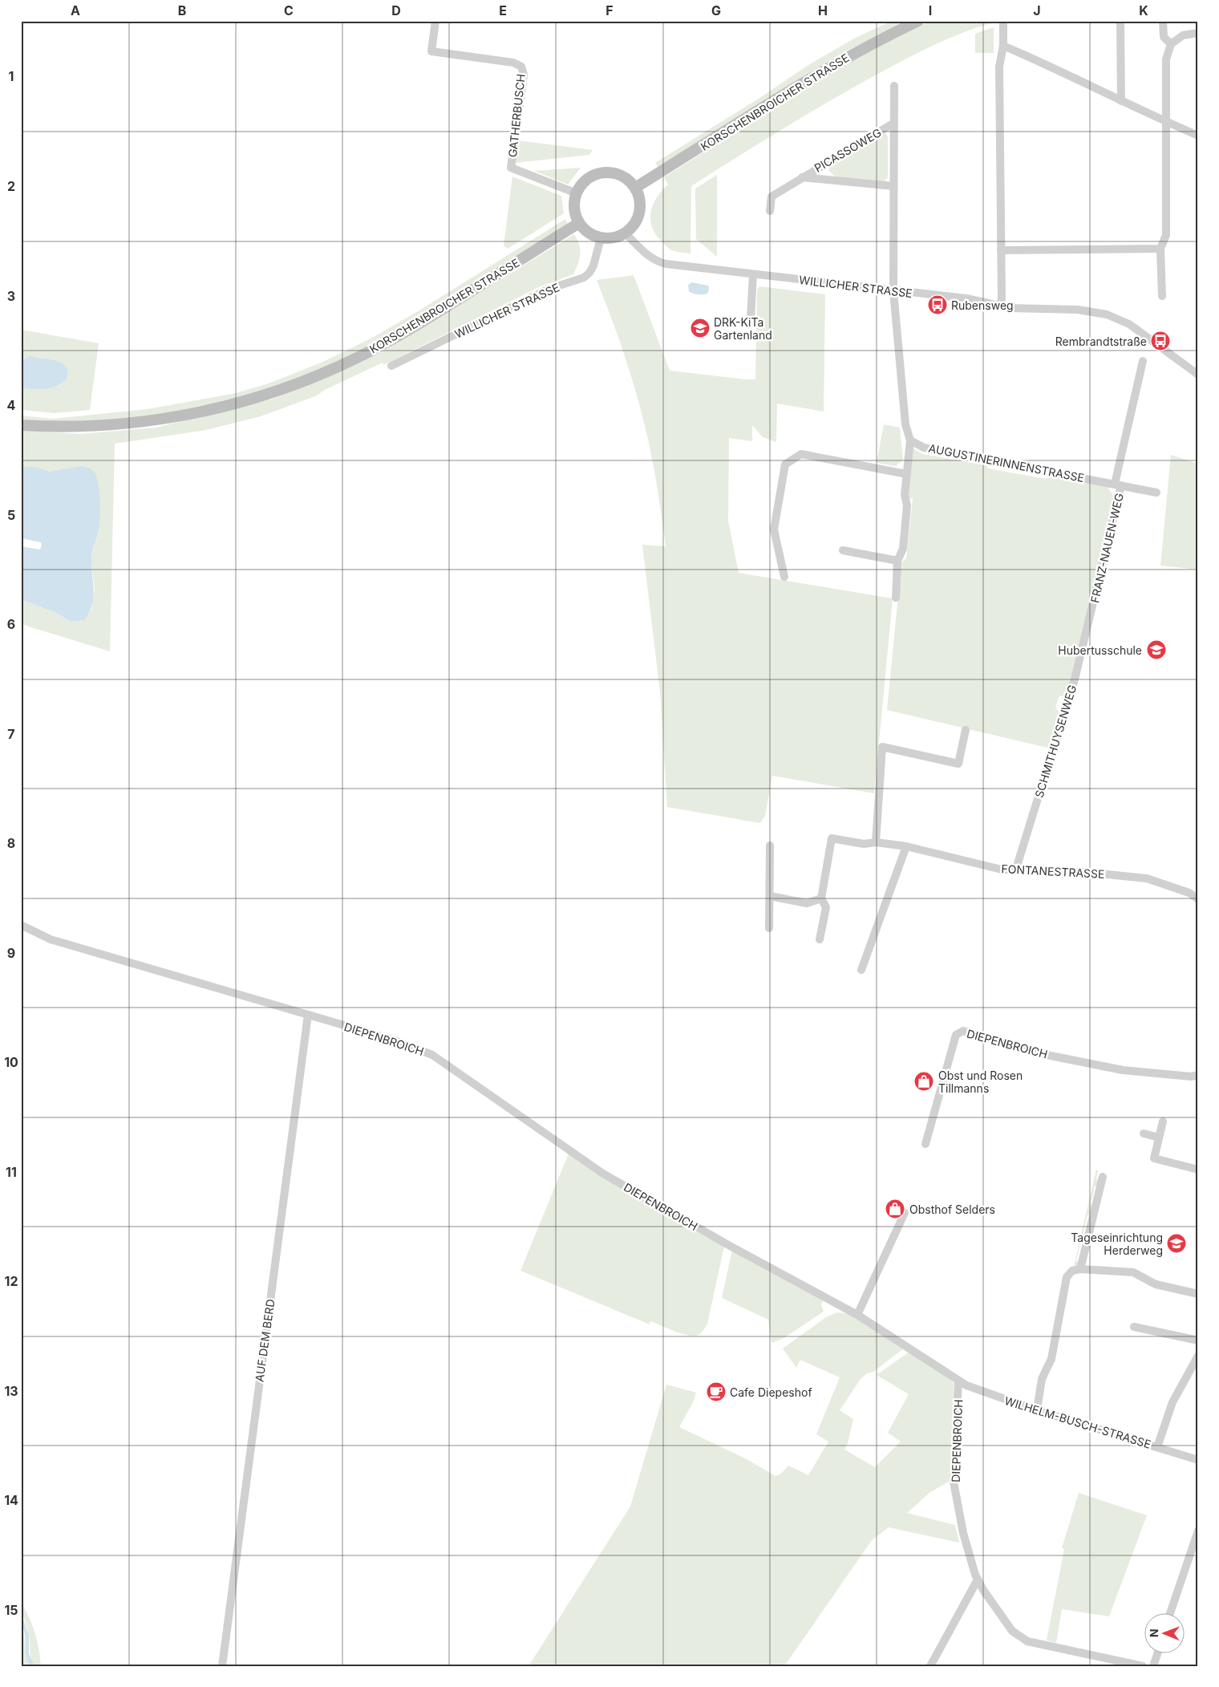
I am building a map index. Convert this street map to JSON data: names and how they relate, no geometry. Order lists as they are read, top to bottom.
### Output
{
  "streets": {
    "main road": ["KORSCHENBROICHER STRASSE"],
    "street": [
      "GATHERBUSCH",
      "PICASSOWEG",
      "WILLICHER STRASSE",
      "AUGUSTINERINNENSTRASSE",
      "FRANZ-NAUEN-WEG",
      "SCHMITHUYSENWEG",
      "FONTANESTRASSE",
      "DIEPENBROICH",
      "AUF DEM BERD",
      "WILHELM-BUSCH-STRASSE"
    ]
  },
  "crossings": [
    ["KORSCHENBROICHER STRASSE", "GATHERBUSCH"],
    ["KORSCHENBROICHER STRASSE", "WILLICHER STRASSE"],
    ["GATHERBUSCH", "WILLICHER STRASSE"],
    ["PICASSOWEG", "WILLICHER STRASSE"],
    ["AUGUSTINERINNENSTRASSE", "FRANZ-NAUEN-WEG"],
    ["FRANZ-NAUEN-WEG", "SCHMITHUYSENWEG"],
    ["SCHMITHUYSENWEG", "FONTANESTRASSE"],
    ["DIEPENBROICH", "AUF DEM BERD"],
    ["DIEPENBROICH", "WILHELM-BUSCH-STRASSE"]
  ],
  "places": {
    "bus stop": ["Rubensweg", "Rembrandtstraße"],
    "school or university": ["DRK-KiTa Gartenland", "Hubertusschule", "Tageseinrichtung Herderweg"],
    "shop": ["Obst und Rosen Tillmanns", "Obsthof Selders"],
    "cafe": ["Cafe Diepeshof"]
  },
  "north": "left",
  "grid": {
    "columns": [
      "A",
      "B",
      "C",
      "D",
      "E",
      "F",
      "G",
      "H",
      "I",
      "J",
      "K"
    ],
    "rows": [
      "1",
      "2",
      "3",
      "4",
      "5",
      "6",
      "7",
      "8",
      "9",
      "10",
      "11",
      "12",
      "13",
      "14",
      "15"
    ]
  }
}
